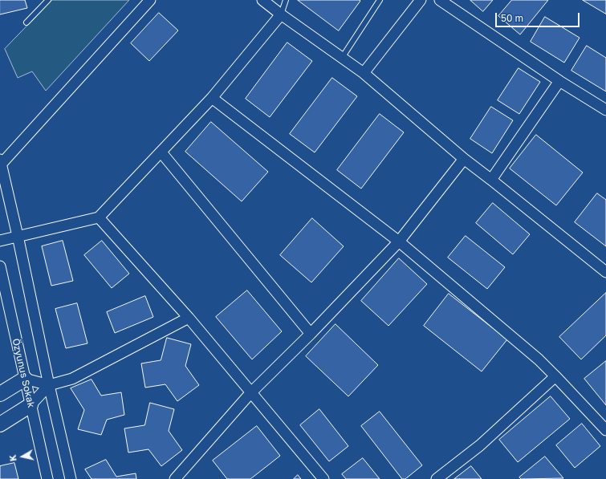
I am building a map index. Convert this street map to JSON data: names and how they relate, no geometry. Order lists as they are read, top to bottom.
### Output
{
  "streets": {
    "street": ["Özyunus Sokak"]
  },
  "scale_bar": "50 m",
  "north": "left"
}
